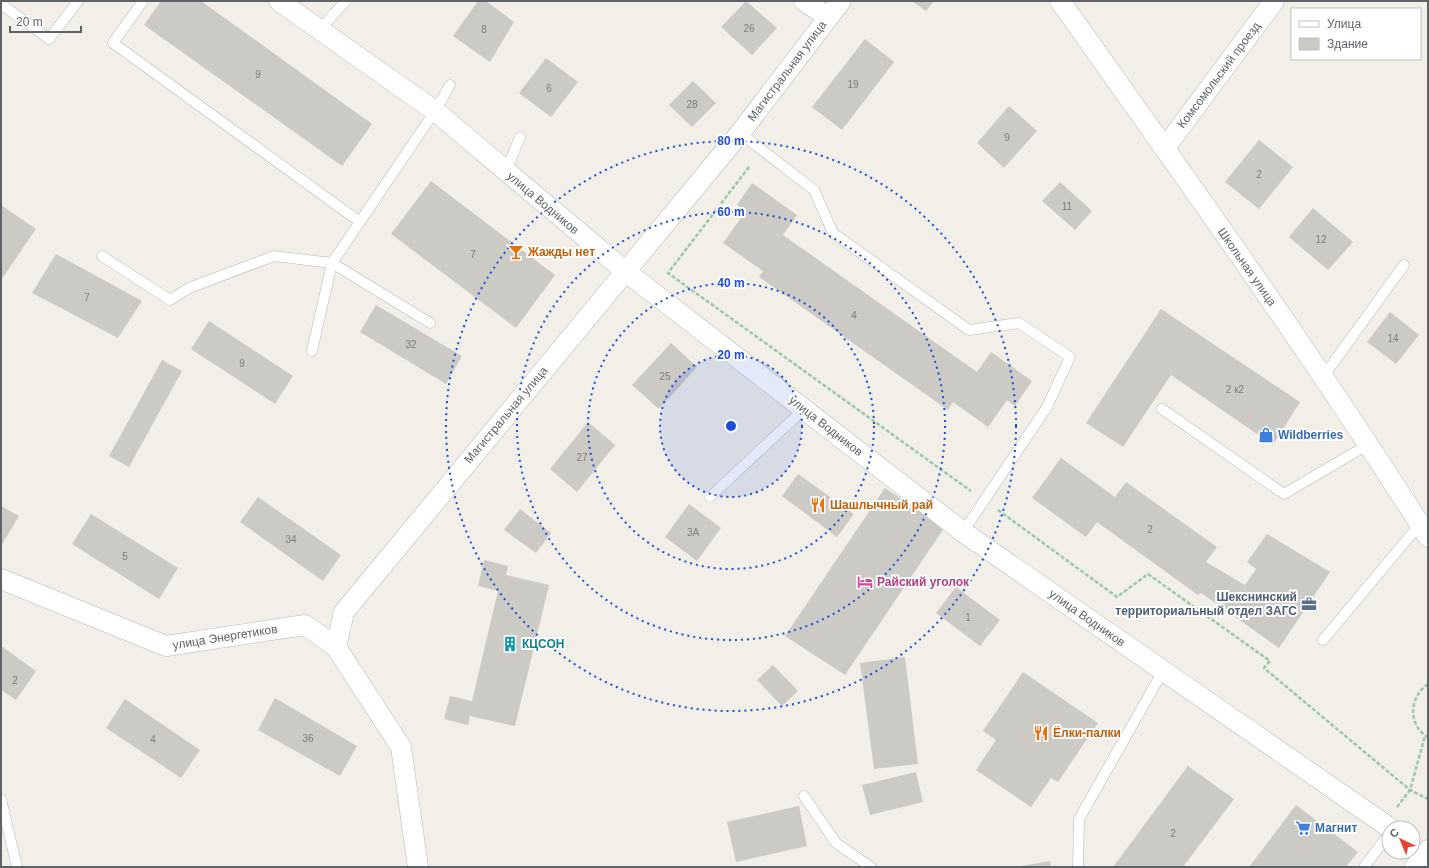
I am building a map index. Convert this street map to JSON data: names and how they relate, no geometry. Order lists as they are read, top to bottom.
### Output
{
  "streets": {
    "street": [
      "Магистральная улица",
      "Комсомольский проезд",
      "улица Водников",
      "Школьная улица",
      "улица Энергетиков"
    ]
  },
  "crossings": [
    ["Магистральная улица", "улица Водников"],
    ["Магистральная улица", "улица Энергетиков"],
    ["Комсомольский проезд", "Школьная улица"]
  ],
  "places": {
    "bar": ["Жажды нет"],
    "shop": ["Wildberries"],
    "restaurant": ["Шашлычный рай", "Ёлки-палки"],
    "hotel": ["Райский уголок"],
    "office": ["Шекснинский территориальный отдел ЗАГС"],
    "building": ["КЦСОН"],
    "supermarket": ["Магнит"]
  },
  "house_numbers": [
    "26",
    "8",
    "9",
    "19",
    "6",
    "28",
    "9",
    "2",
    "11",
    "12",
    "7",
    "7",
    "4",
    "14",
    "32",
    "9",
    "25",
    "2 к2",
    "27",
    "2",
    "3А",
    "34",
    "5",
    "1",
    "2",
    "36",
    "4",
    "2"
  ],
  "legend": ["Улица", "Здание"],
  "scale_bar": "20 m",
  "north": "top left",
  "rings": [
    "80 m",
    "60 m",
    "40 m",
    "20 m"
  ]
}
